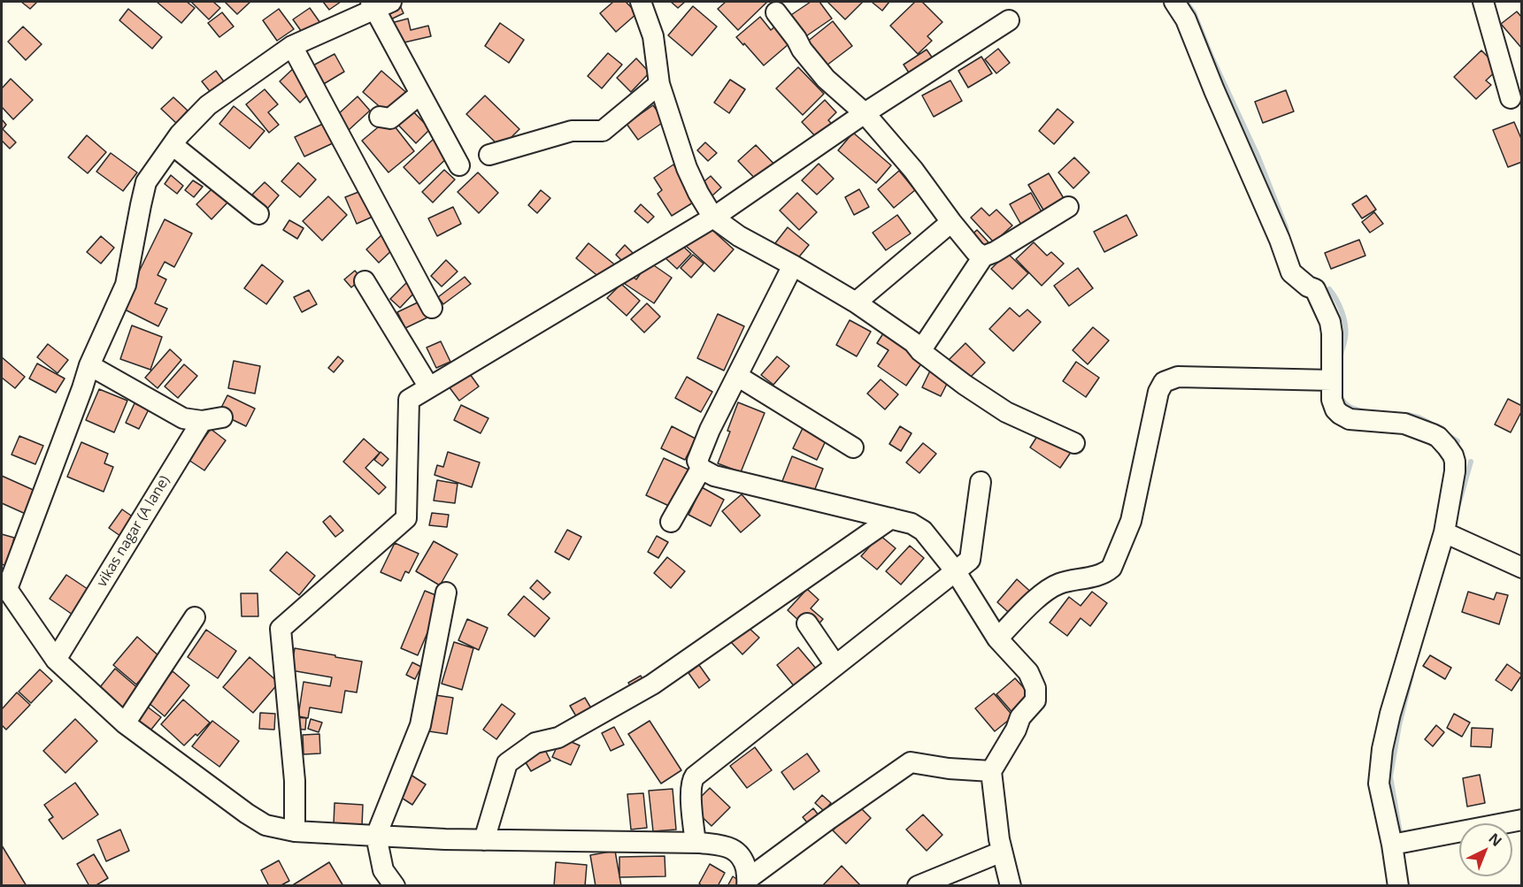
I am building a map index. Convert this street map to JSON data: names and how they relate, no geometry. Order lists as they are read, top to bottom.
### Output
{
  "streets": {
    "street": ["vikas nagar (A lane)"]
  },
  "north": "top right"
}
